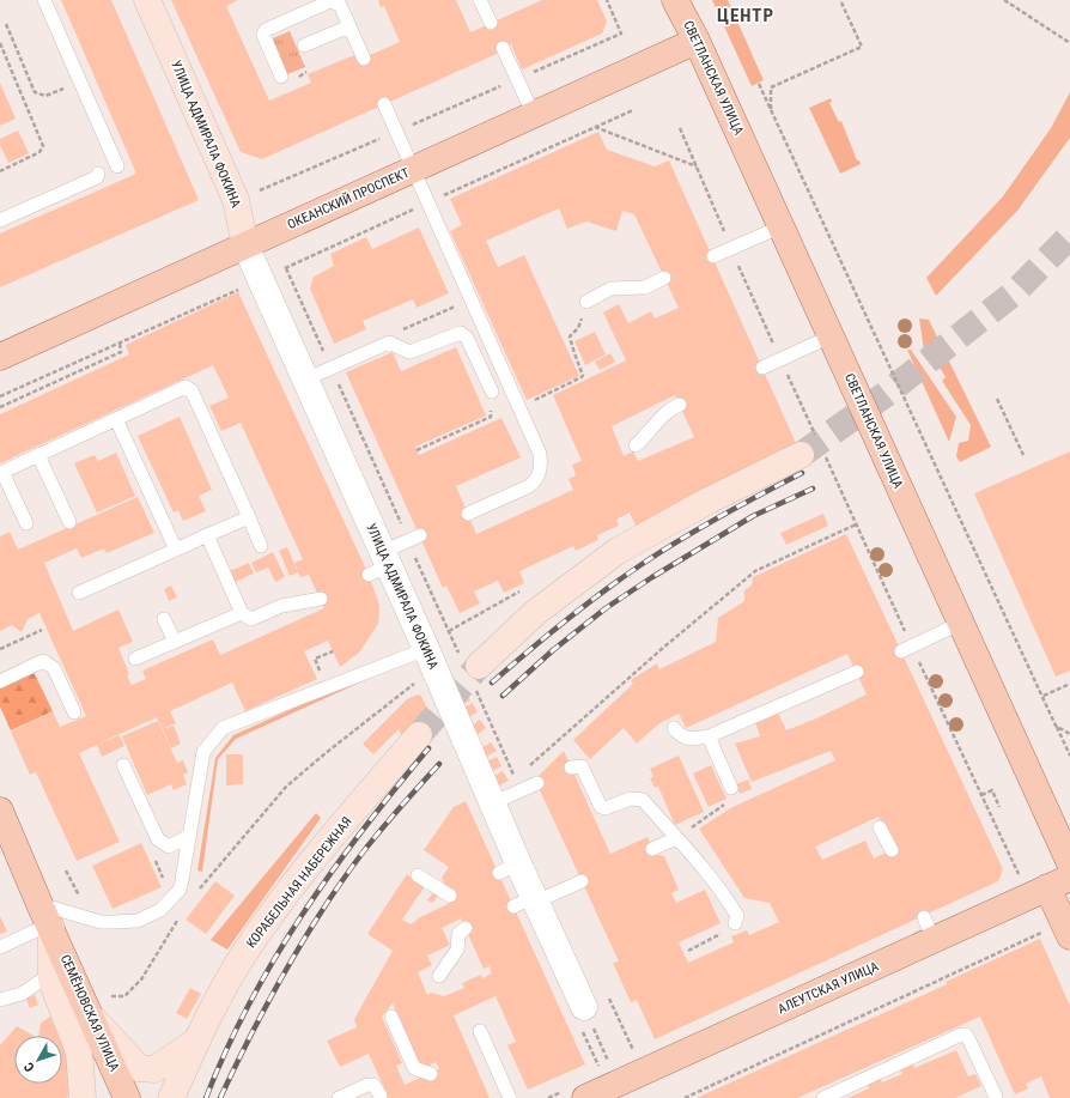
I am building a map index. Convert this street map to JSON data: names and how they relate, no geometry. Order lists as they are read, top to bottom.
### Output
{
  "streets": {
    "main road": [
      "СВЕТЛАНСКАЯ УЛИЦА",
      "УЛИЦА АДМИРАЛА ФОКИНА",
      "ОКЕАНСКИЙ ПРОСПЕКТ",
      "КОРАБЕЛЬНАЯ НАБЕРЕЖНАЯ",
      "АЛЕУТСКАЯ УЛИЦА",
      "СЕМЁНОВСКАЯ УЛИЦА"
    ]
  },
  "crossings": [
    ["СВЕТЛАНСКАЯ УЛИЦА", "ОКЕАНСКИЙ ПРОСПЕКТ"],
    ["УЛИЦА АДМИРАЛА ФОКИНА", "ОКЕАНСКИЙ ПРОСПЕКТ"]
  ],
  "districts": ["ЦЕНТР"],
  "north": "bottom left"
}
